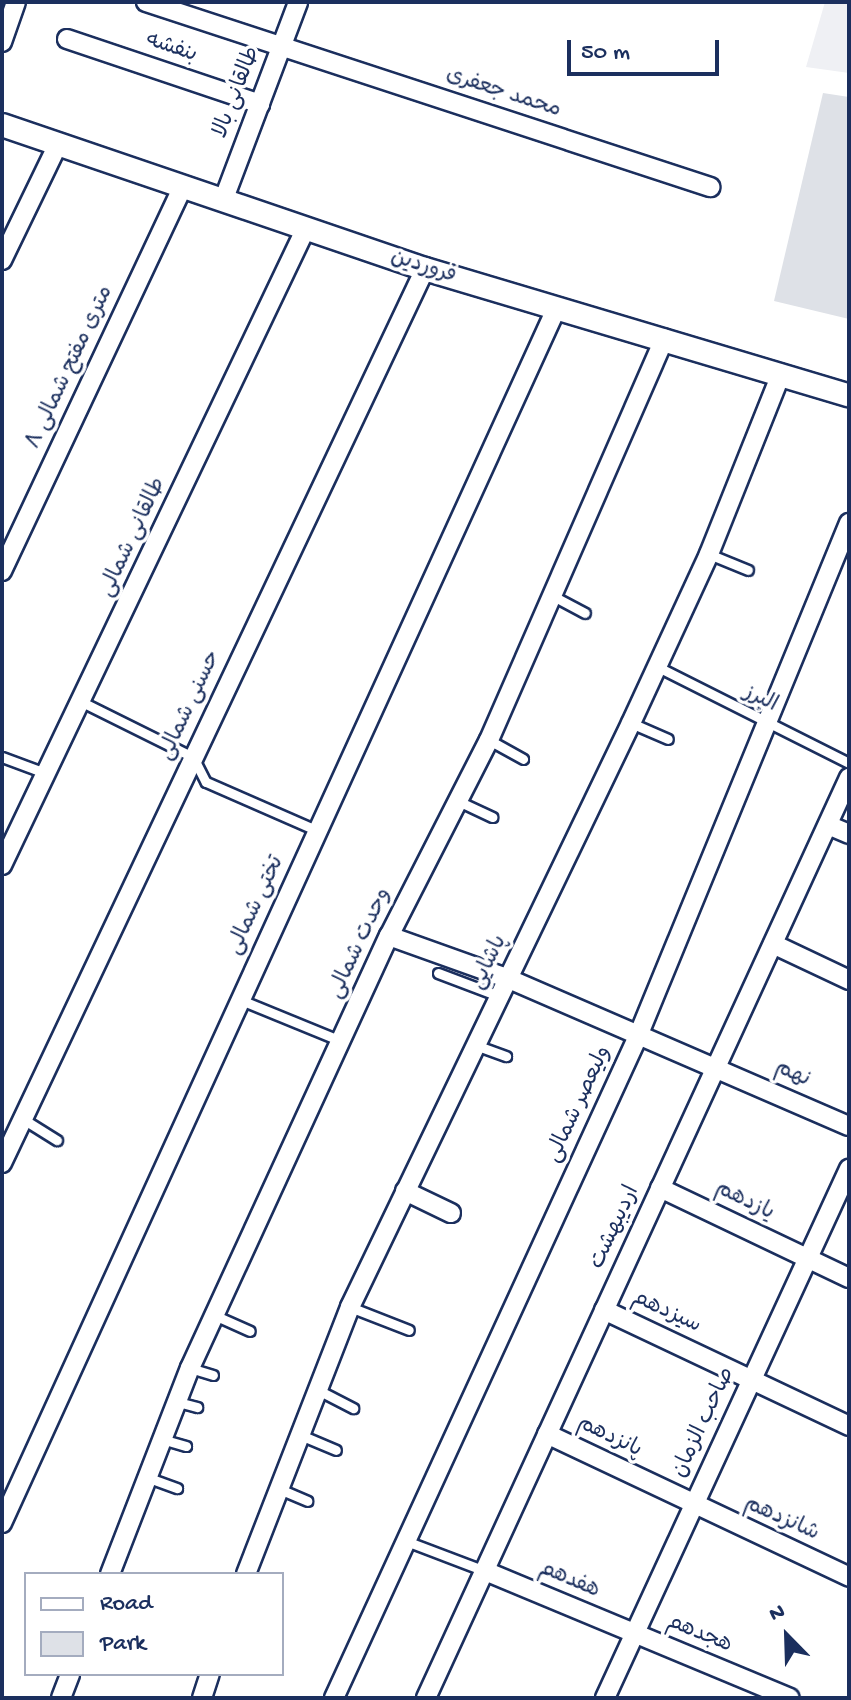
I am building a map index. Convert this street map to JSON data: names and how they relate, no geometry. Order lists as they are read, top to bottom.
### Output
{
  "streets": {
    "street": [
      "بنفشه",
      "طالقانی بالا",
      "محمد جعفری",
      "فروردین",
      "۸ متری مفتح شمالی",
      "طالقانی شمالی",
      "حسنی شمالی",
      "تختی شمالی",
      "وحدت شمالی",
      "پاشایی",
      "نهم",
      "ولیعصر شمالی",
      "یازدهم",
      "اردیبهشت",
      "سیزدهم",
      "صاحب الزمان",
      "پانزدهم",
      "شانزدهم",
      "هفدهم",
      "هجدهم"
    ],
    "lane": ["البرز"]
  },
  "crossings": [
    ["بنفشه", "طالقانی بالا"],
    ["طالقانی بالا", "محمد جعفری"],
    ["طالقانی بالا", "فروردین"],
    ["فروردین", "۸ متری مفتح شمالی"],
    ["فروردین", "طالقانی شمالی"],
    ["فروردین", "حسنی شمالی"],
    ["فروردین", "تختی شمالی"],
    ["فروردین", "وحدت شمالی"],
    ["فروردین", "پاشایی"],
    ["البرز", "پاشایی"],
    ["البرز", "ولیعصر شمالی"],
    ["وحدت شمالی", "نهم"],
    ["پاشایی", "نهم"],
    ["نهم", "ولیعصر شمالی"],
    ["نهم", "اردیبهشت"],
    ["یازدهم", "اردیبهشت"],
    ["یازدهم", "صاحب الزمان"],
    ["اردیبهشت", "سیزدهم"],
    ["اردیبهشت", "پانزدهم"],
    ["اردیبهشت", "هفدهم"],
    ["سیزدهم", "صاحب الزمان"],
    ["صاحب الزمان", "پانزدهم"],
    ["صاحب الزمان", "شانزدهم"],
    ["صاحب الزمان", "هفدهم"],
    ["صاحب الزمان", "هجدهم"],
    ["پانزدهم", "شانزدهم"],
    ["هفدهم", "هجدهم"]
  ],
  "legend": ["Road", "Park"],
  "scale_bar": "50 m",
  "north": "top left"
}
